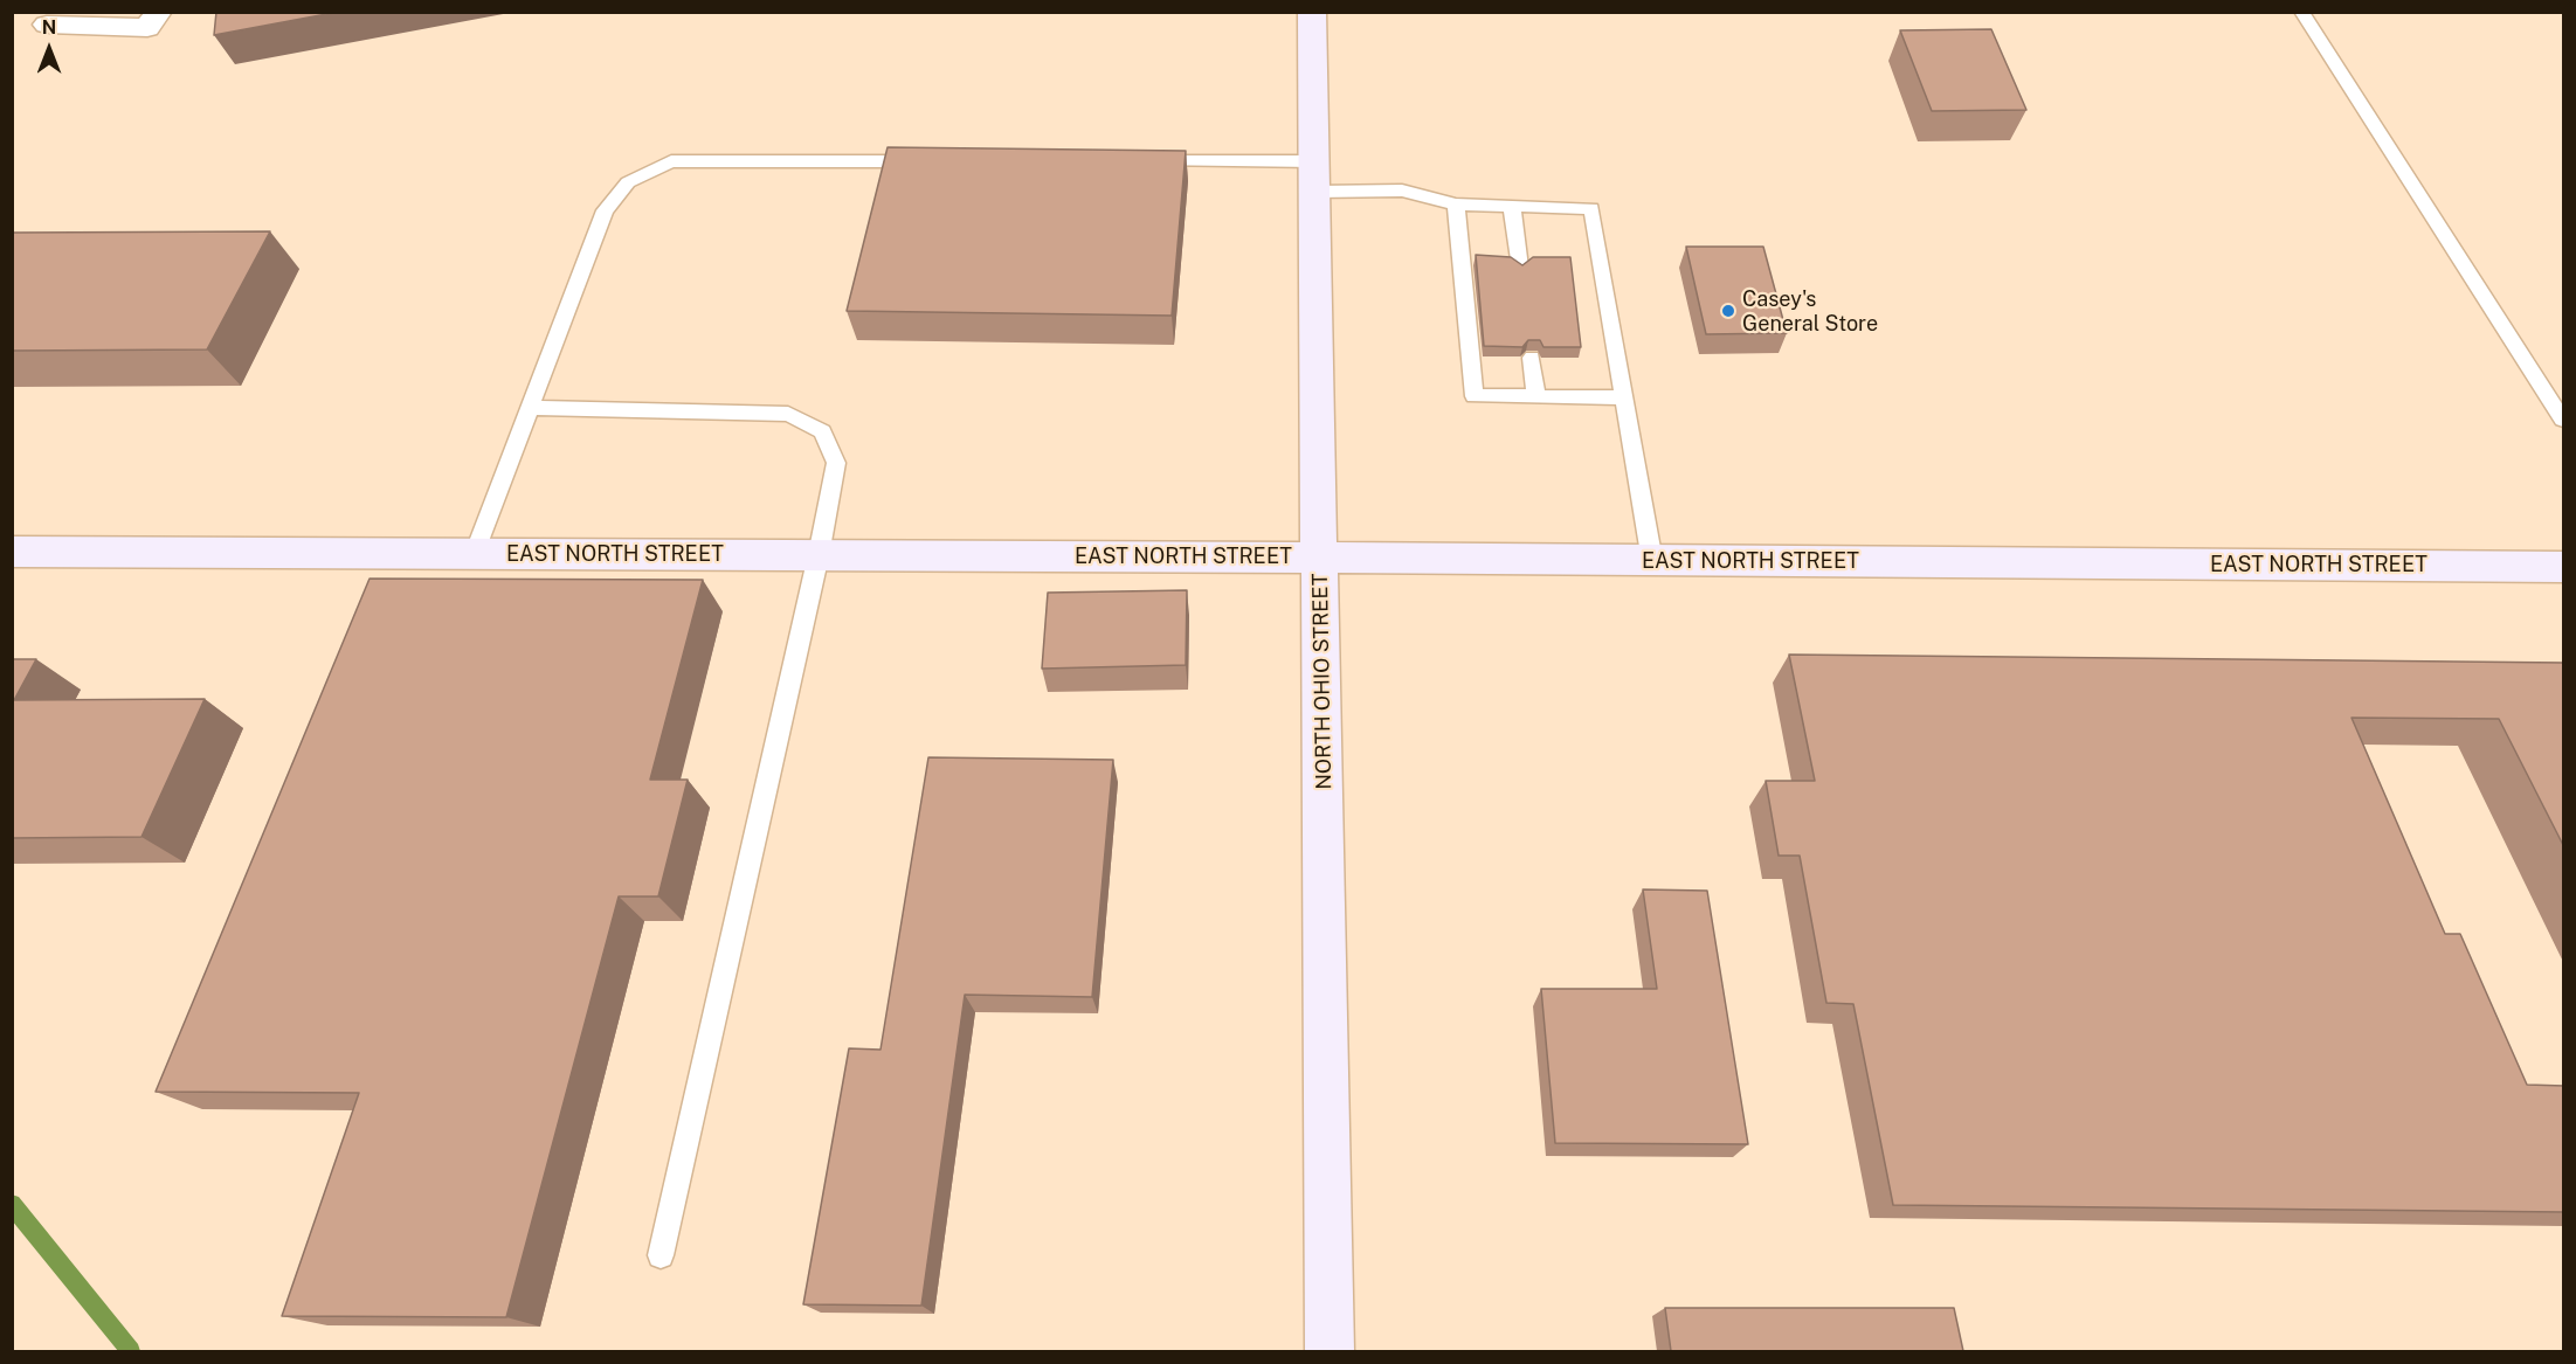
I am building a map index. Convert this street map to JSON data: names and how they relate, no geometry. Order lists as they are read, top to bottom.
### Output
{
  "streets": {
    "street": ["EAST NORTH STREET", "NORTH OHIO STREET"]
  },
  "crossings": [
    ["EAST NORTH STREET", "NORTH OHIO STREET"]
  ],
  "places": ["Casey's General Store"],
  "north": "top"
}
